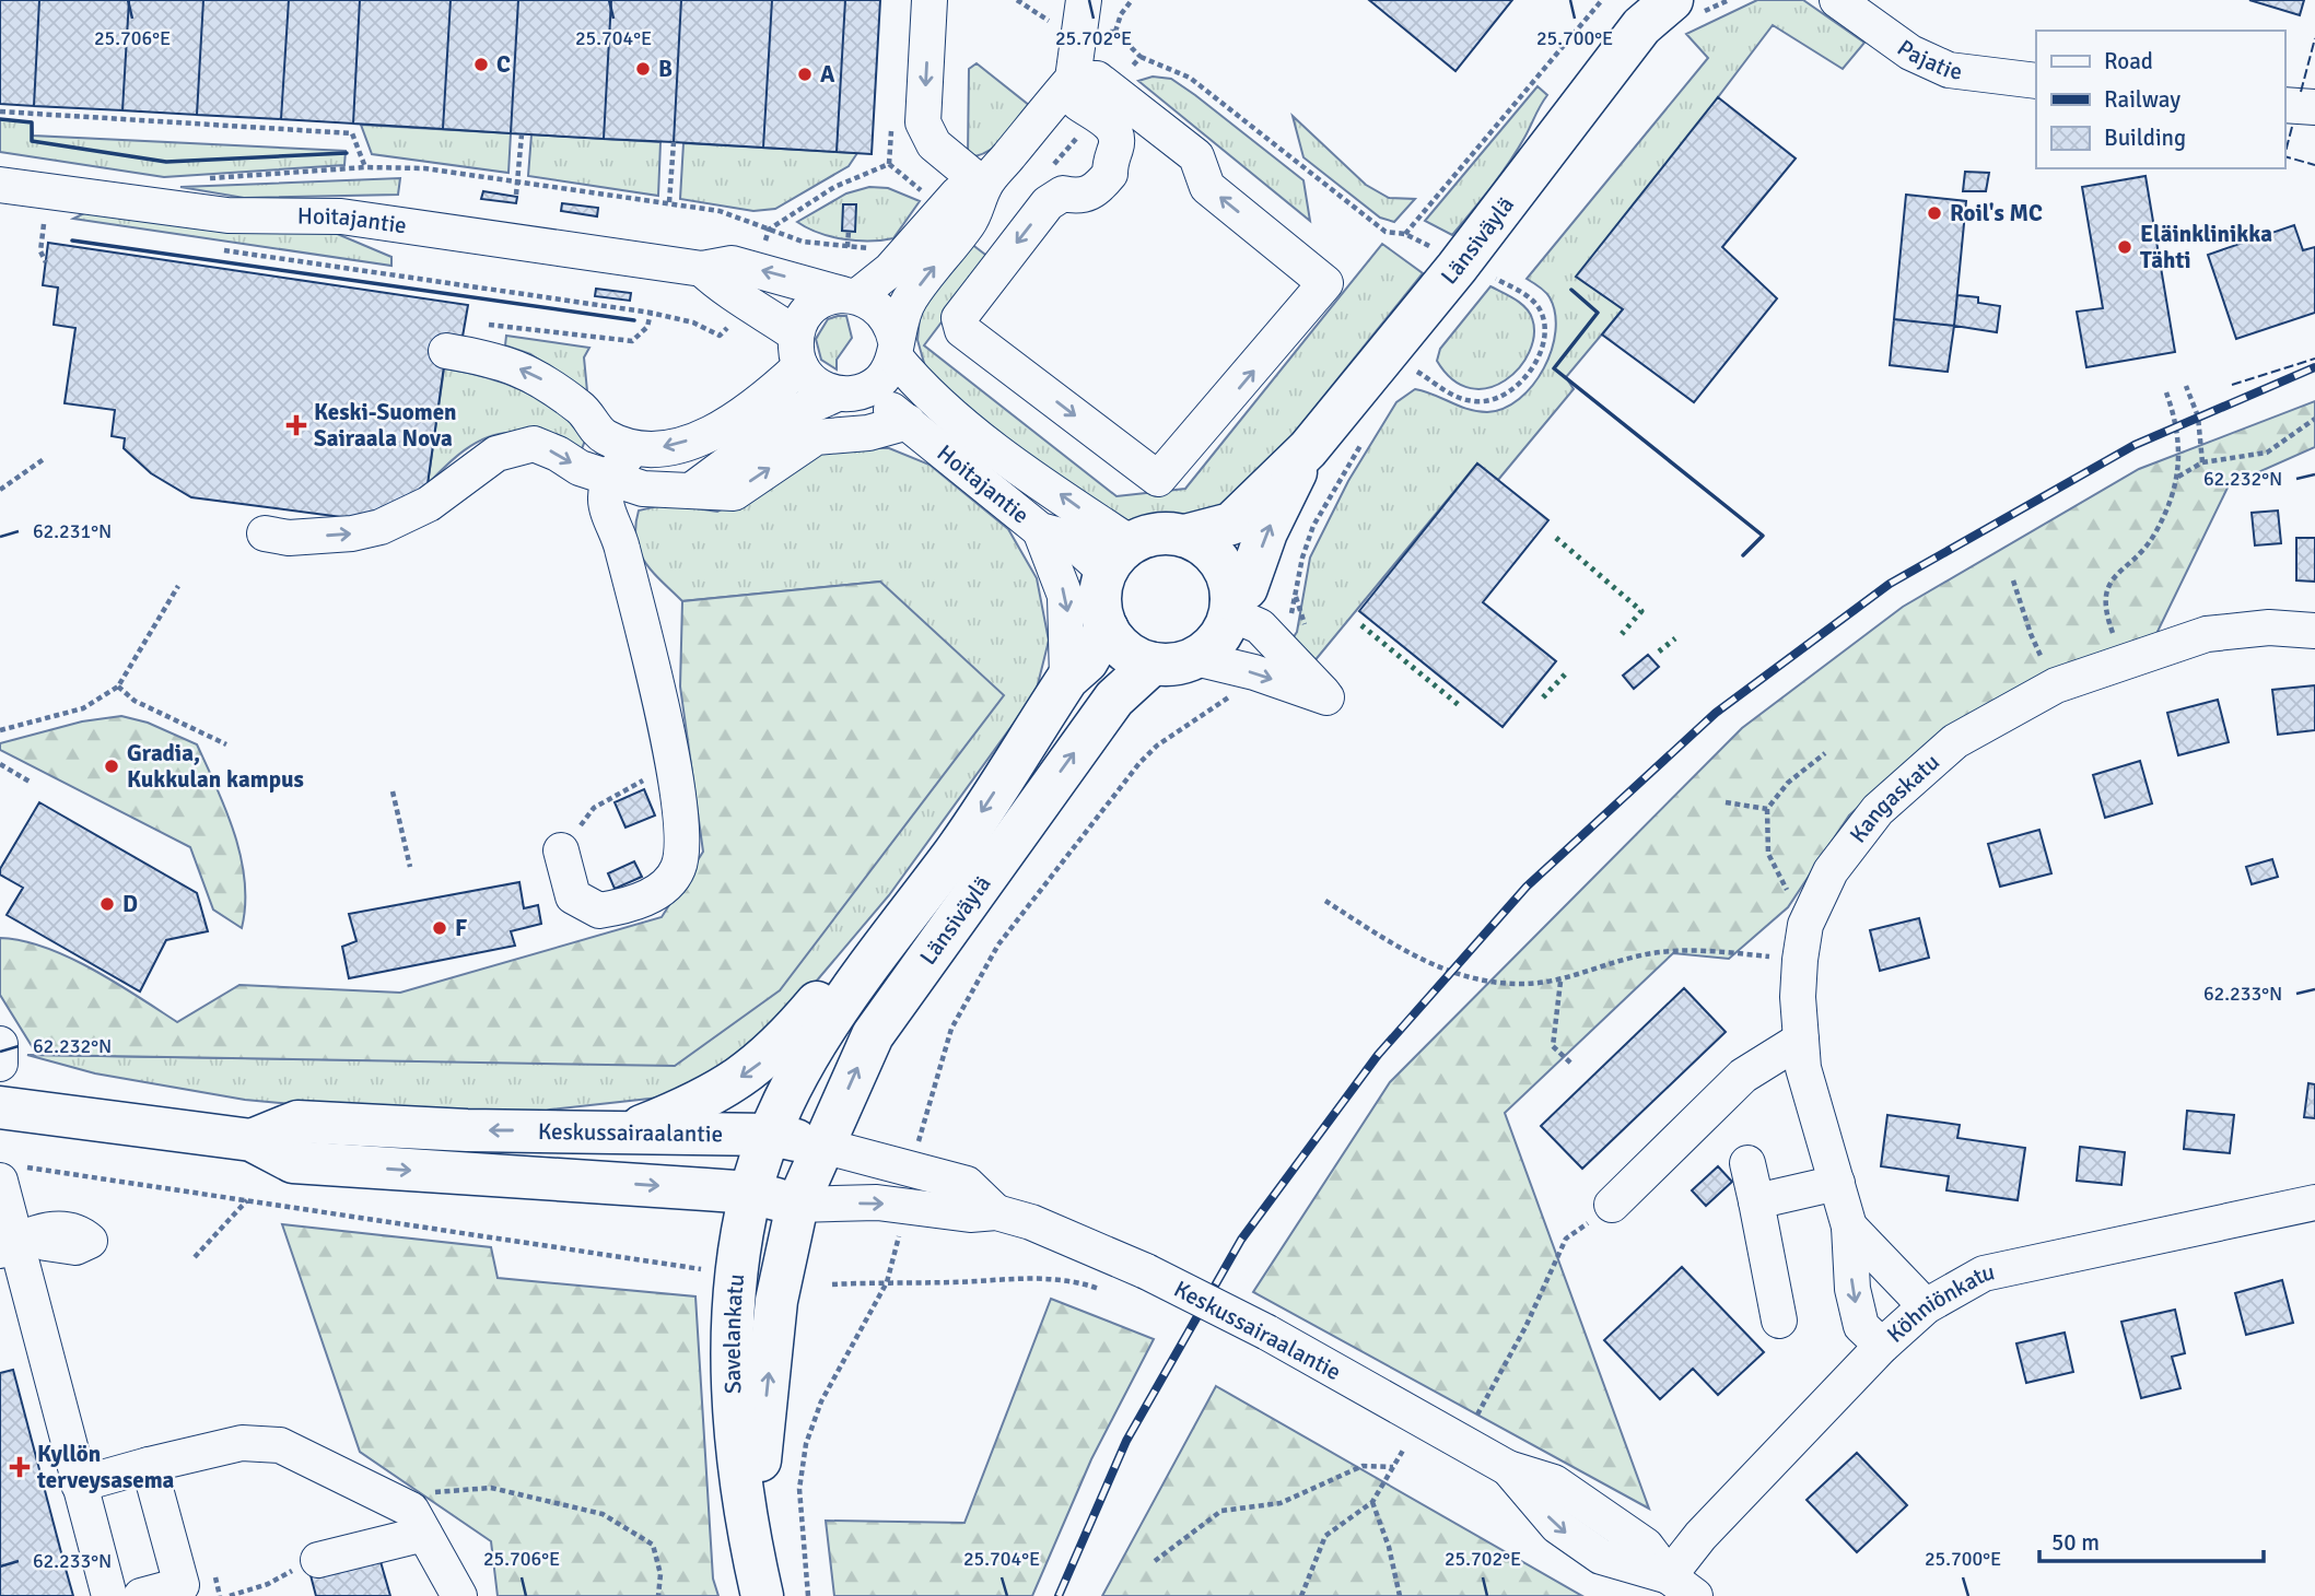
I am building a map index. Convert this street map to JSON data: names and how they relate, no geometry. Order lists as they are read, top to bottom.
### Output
{
  "streets": {
    "main road": ["Länsiväylä", "Keskussairaalantie", "Savelankatu"],
    "street": [
      "Pajatie",
      "Hoitajantie",
      "Kangaskatu",
      "Köhniönkatu"
    ]
  },
  "crossings": [
    ["Hoitajantie", "Länsiväylä"],
    ["Länsiväylä", "Keskussairaalantie"],
    ["Länsiväylä", "Savelankatu"],
    ["Kangaskatu", "Köhniönkatu"],
    ["Keskussairaalantie", "Köhniönkatu"],
    ["Keskussairaalantie", "Savelankatu"]
  ],
  "places": {
    "other": [
      "C",
      "B",
      "A",
      "Roil's MC",
      "Eläinklinikka Tähti",
      "Gradia, Kukkulan kampus",
      "D",
      "F"
    ],
    "health": ["Keski-Suomen Sairaala Nova", "Kyllön terveysasema"]
  },
  "legend": ["Road", "Railway", "Building"],
  "scale_bar": "50 m",
  "coordinates": [
    "25.706°E",
    "25.704°E",
    "25.702°E",
    "25.700°E",
    "62.232°N",
    "62.231°N",
    "62.233°N"
  ]
}
